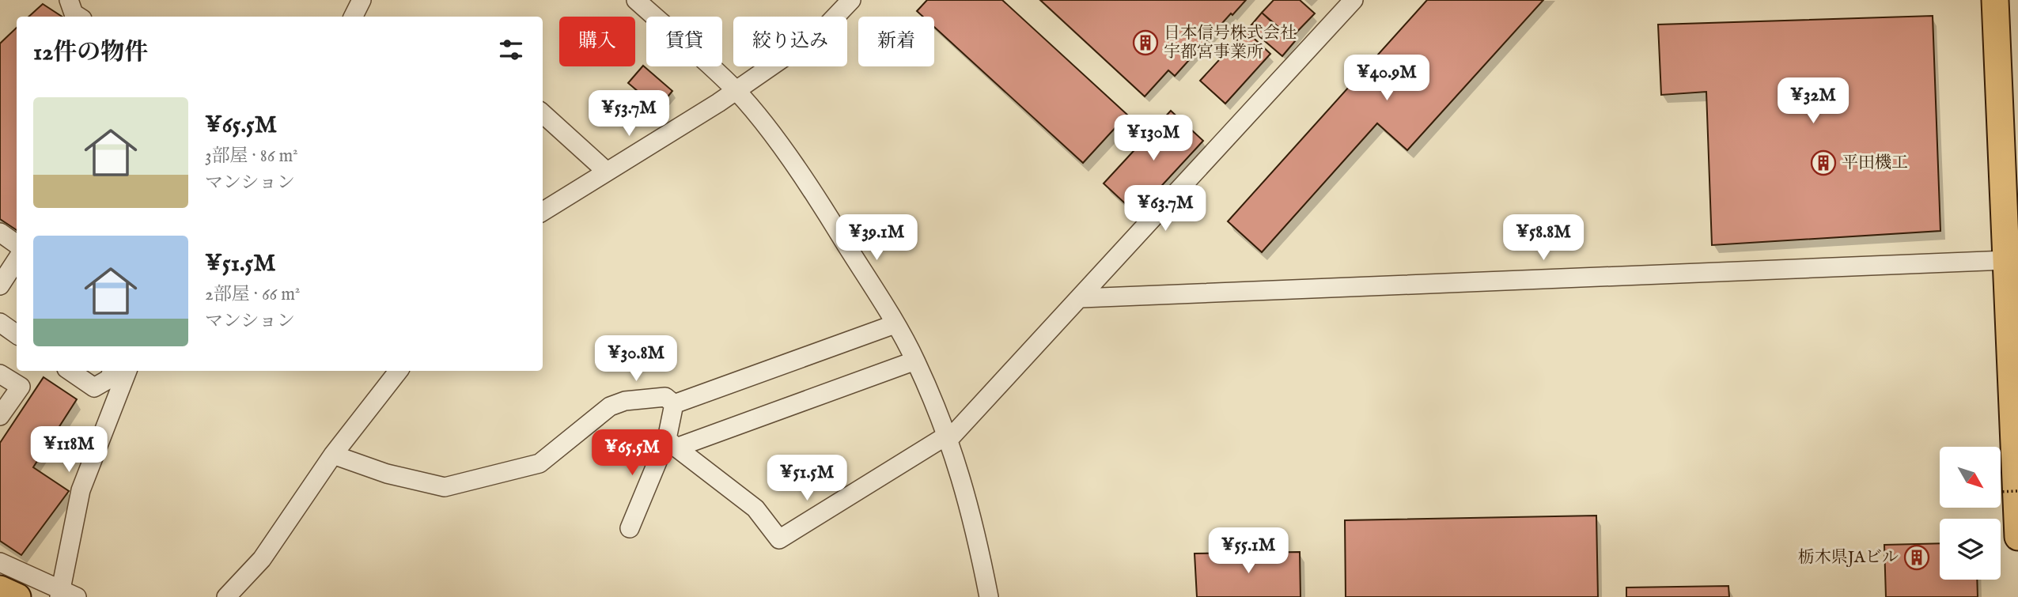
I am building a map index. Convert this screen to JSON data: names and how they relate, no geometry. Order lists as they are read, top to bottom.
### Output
{
  "places": {
    "building": ["日本信号株式会社 宇都宮事業所", "平田機工", "栃木県JAビル"]
  },
  "north": "bottom right",
  "page": {
    "chip": [
      "購入",
      "賃貸",
      "絞り込み",
      "新着"
    ],
    "heading": "12件の物件",
    "price": [
      "¥40.9M",
      "¥32M",
      "¥53.7M",
      "¥130M",
      "¥63.7M",
      "¥39.1M",
      "¥58.8M",
      "¥30.8M",
      "¥118M",
      "¥65.5M",
      "¥51.5M",
      "¥55.1M"
    ],
    "list": [
      {
        "name": "¥65.5M",
        "note": "3部屋 · 86 m² · マンション"
      },
      {
        "name": "¥51.5M",
        "note": "2部屋 · 66 m² · マンション"
      }
    ]
  }
}
